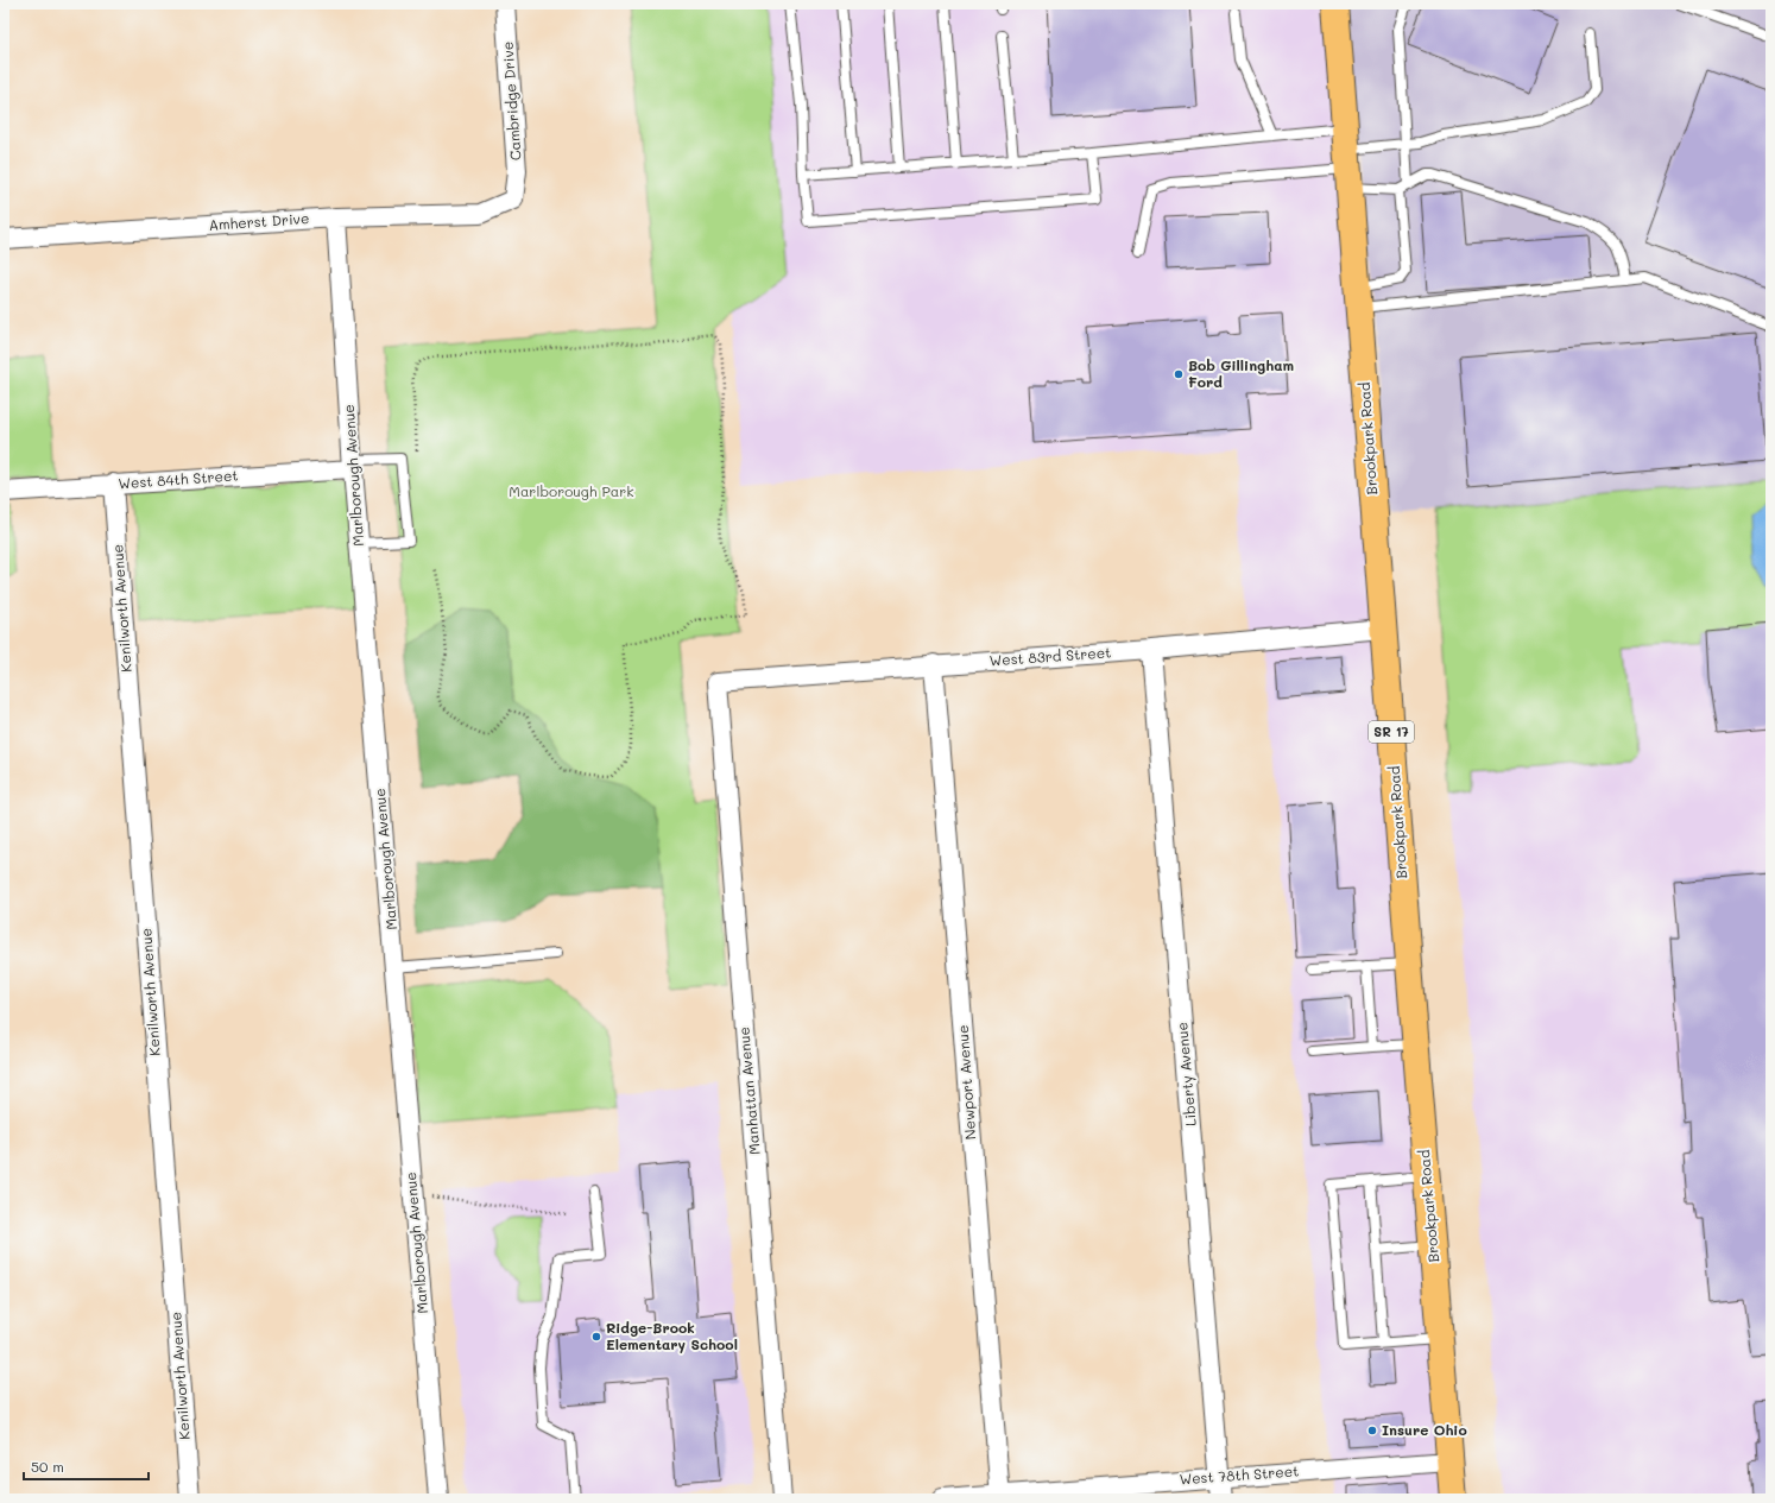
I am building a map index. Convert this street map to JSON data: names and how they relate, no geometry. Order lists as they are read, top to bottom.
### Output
{
  "streets": {
    "main road": ["Brookpark Road", "SR 17"],
    "street": [
      "Cambridge Drive",
      "Amherst Drive",
      "Marlborough Avenue",
      "West 84th Street",
      "Kenilworth Avenue",
      "West 83rd Street",
      "Liberty Avenue",
      "Newport Avenue",
      "Manhattan Avenue",
      "West 78th Street"
    ]
  },
  "crossings": [
    ["Cambridge Drive", "Amherst Drive"],
    ["Amherst Drive", "Marlborough Avenue"],
    ["Brookpark Road", "West 83rd Street"],
    ["Brookpark Road", "West 78th Street"],
    ["Marlborough Avenue", "West 84th Street"],
    ["West 84th Street", "Kenilworth Avenue"],
    ["West 83rd Street", "Liberty Avenue"],
    ["West 83rd Street", "Newport Avenue"],
    ["West 83rd Street", "Manhattan Avenue"],
    ["Liberty Avenue", "West 78th Street"],
    ["Newport Avenue", "West 78th Street"]
  ],
  "parks": ["Marlborough Park"],
  "places": ["Bob Gillingham Ford", "Ridge-Brook Elementary School", "Insure Ohio"],
  "scale_bar": "50 m"
}
